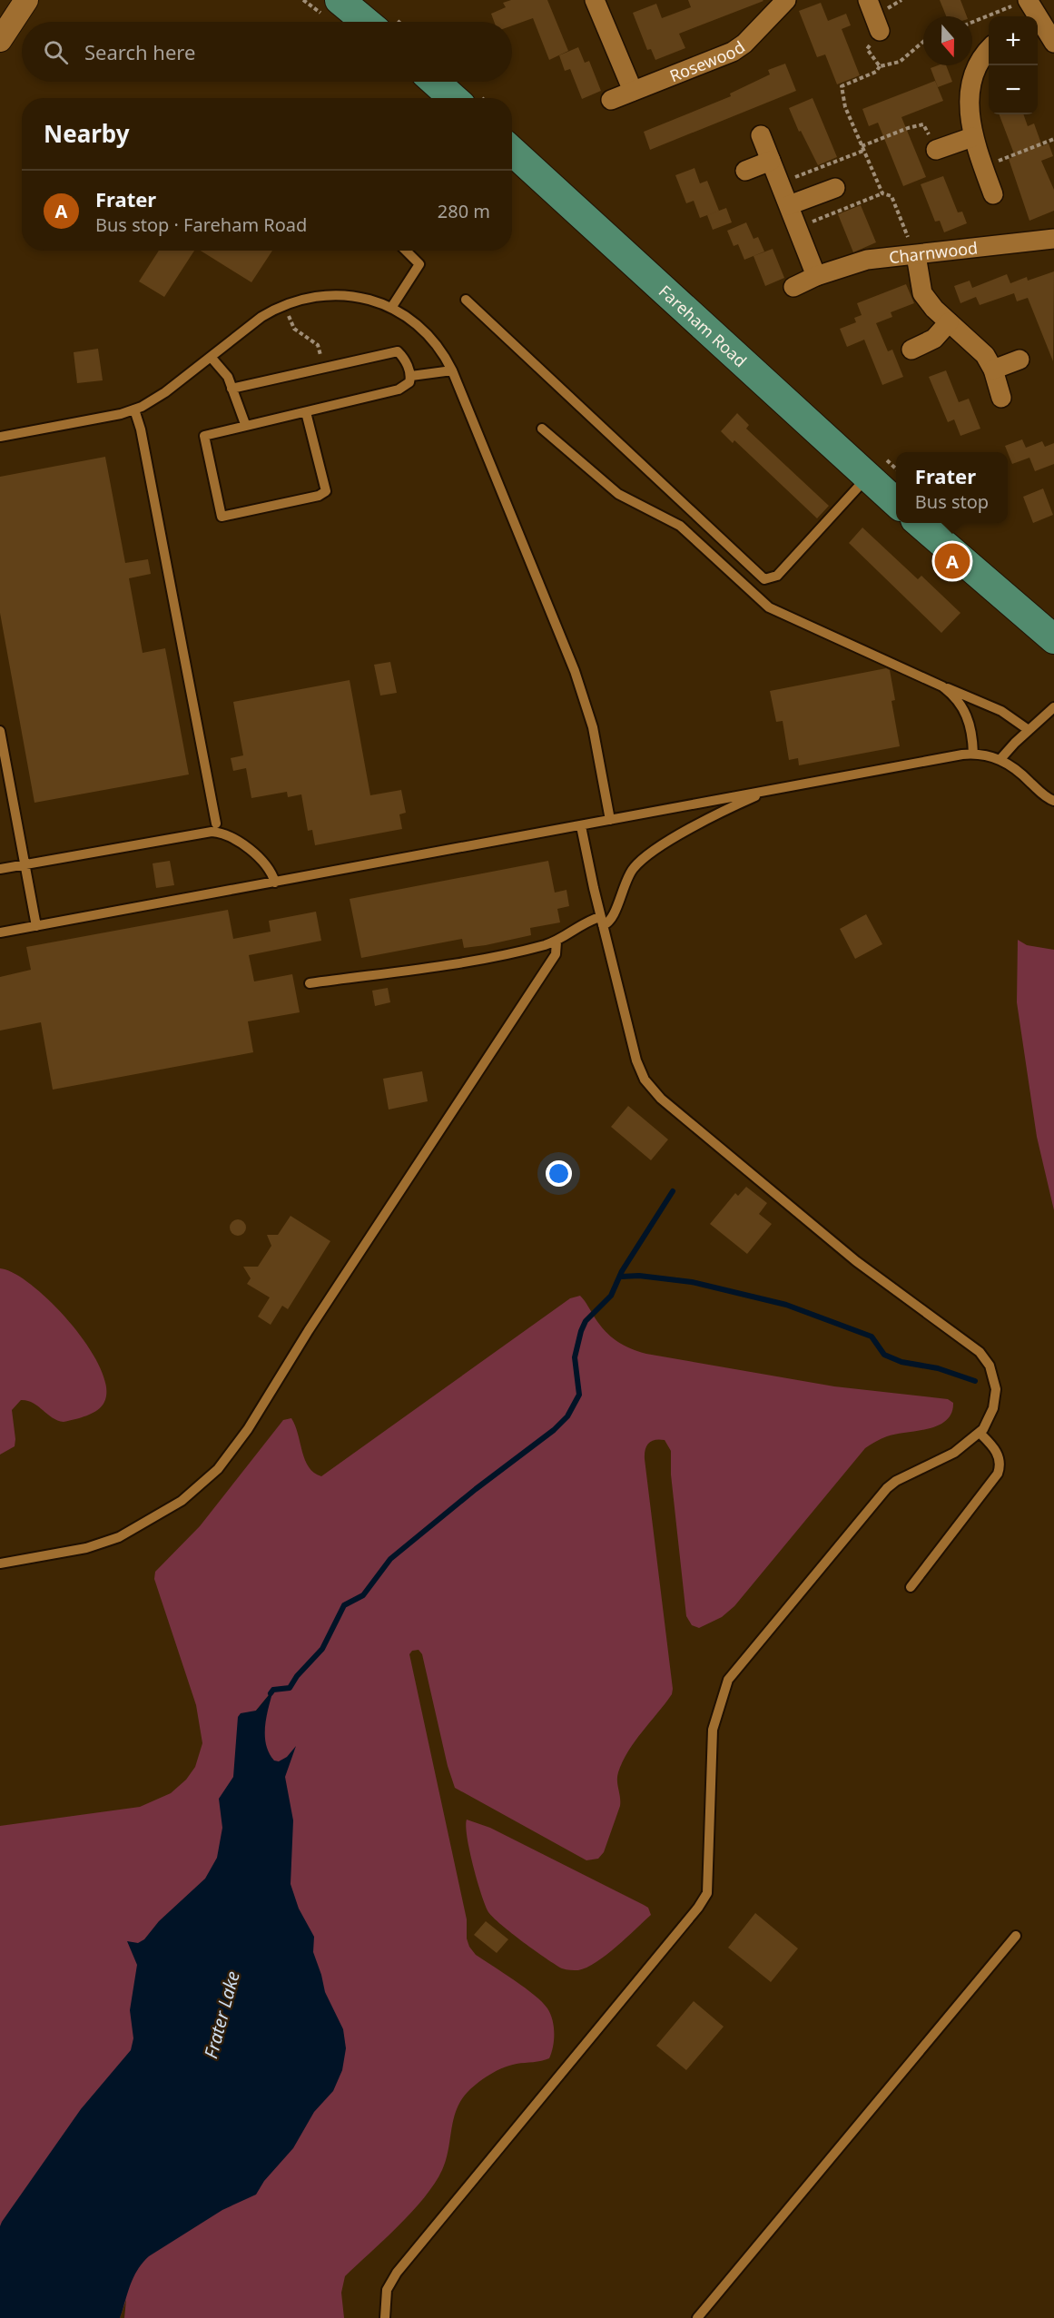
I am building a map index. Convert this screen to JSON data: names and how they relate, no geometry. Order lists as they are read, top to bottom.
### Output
{
  "streets": {
    "main road": ["Fareham Road"],
    "street": ["Rosewood", "Charnwood"]
  },
  "water": ["Frater Lake"],
  "north": "bottom",
  "page": {
    "map_buttons": ["+", "−"],
    "search": "Search here",
    "heading": "Nearby",
    "list": [
      {
        "mark": "A",
        "name": "Frater",
        "note": "Bus stop · Fareham Road",
        "value": "280 m"
      }
    ],
    "popup": ["Frater", "Bus stop"],
    "pins": "A"
  }
}
